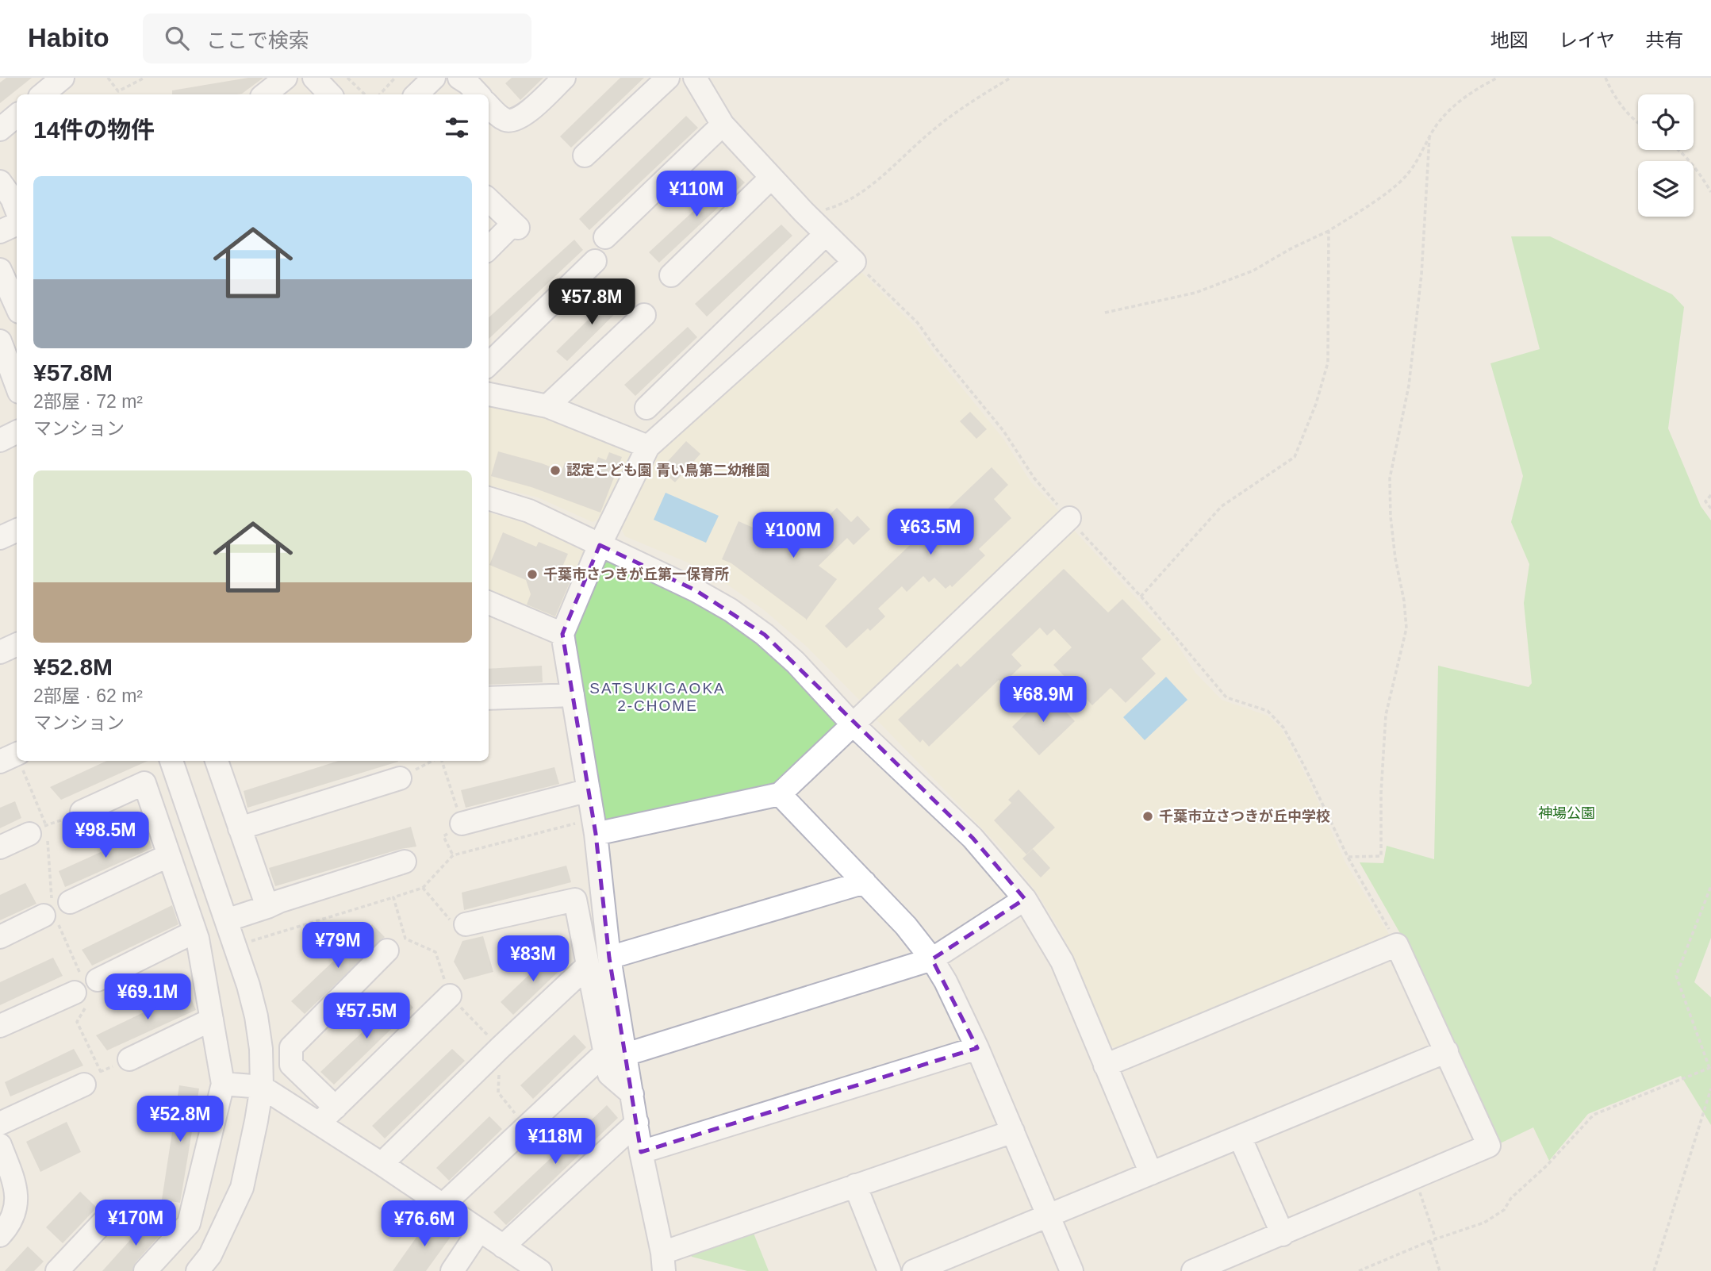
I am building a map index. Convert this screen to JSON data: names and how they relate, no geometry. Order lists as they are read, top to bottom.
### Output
{
  "districts": ["SATSUKIGAOKA 2-CHOME"],
  "parks": ["神場公園"],
  "places": ["認定こども園 青い鳥第二幼稚園", "千葉市さつきが丘第一保育所", "千葉市立さつきが丘中学校"],
  "page": {
    "header": "Habito",
    "search": "ここで検索",
    "nav": ["地図", "レイヤ", "共有"],
    "heading": "14件の物件",
    "list": [
      {
        "name": "¥57.8M",
        "note": "2部屋 · 72 m² · マンション"
      },
      {
        "name": "¥52.8M",
        "note": "2部屋 · 62 m² · マンション"
      }
    ],
    "price": [
      "¥110M",
      "¥57.8M",
      "¥63.5M",
      "¥100M",
      "¥68.9M",
      "¥98.5M",
      "¥79M",
      "¥83M",
      "¥69.1M",
      "¥57.5M",
      "¥52.8M",
      "¥118M",
      "¥170M",
      "¥76.6M"
    ]
  }
}
